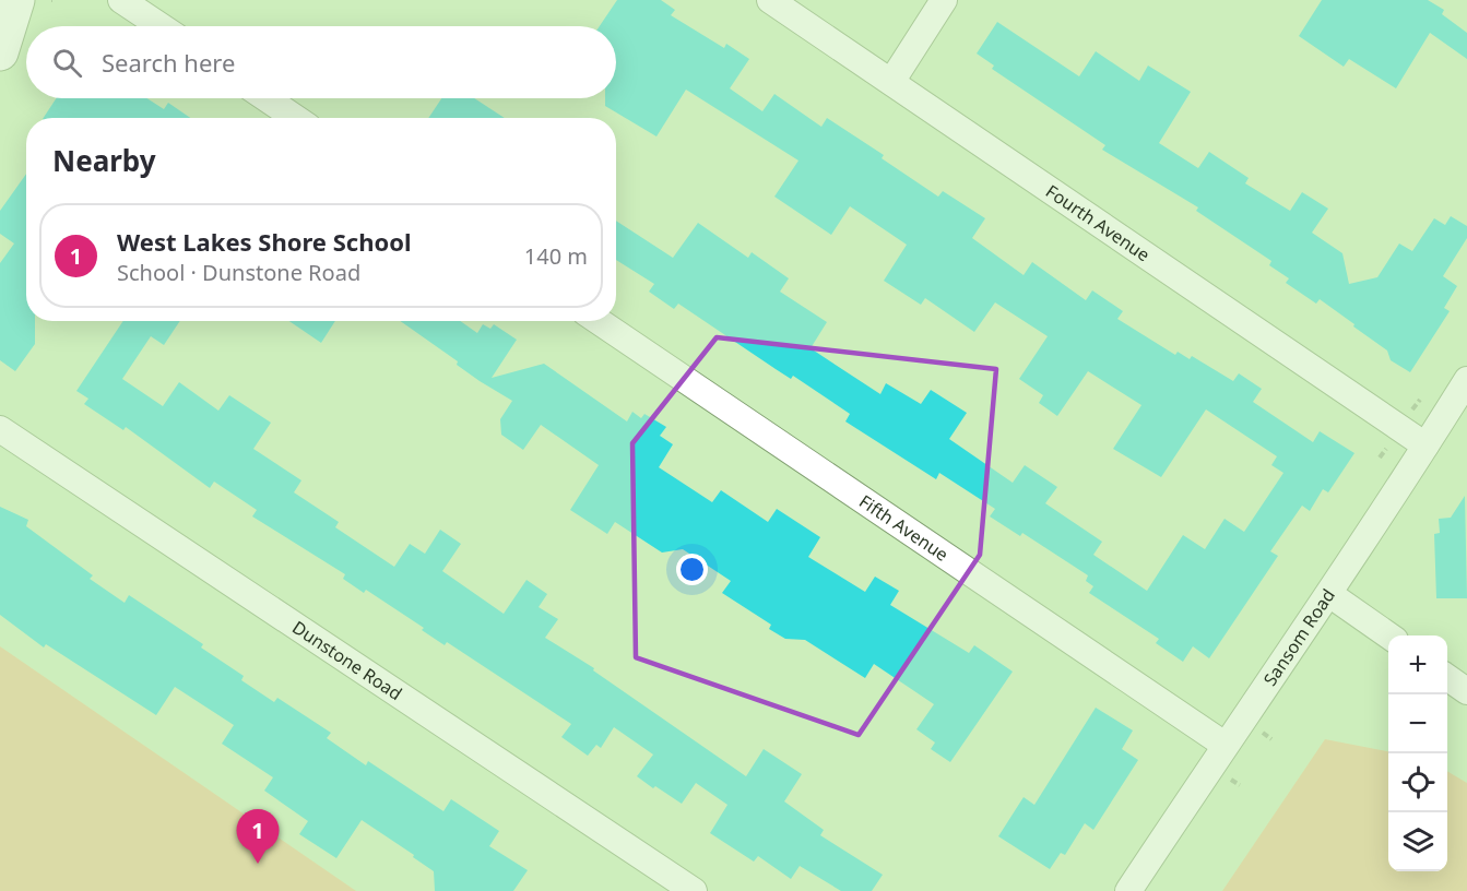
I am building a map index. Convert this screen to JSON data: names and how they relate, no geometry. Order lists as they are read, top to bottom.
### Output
{
  "streets": {
    "street": [
      "Fourth Avenue",
      "Fifth Avenue",
      "Sansom Road",
      "Dunstone Road"
    ]
  },
  "crossings": [
    ["Fourth Avenue", "Sansom Road"],
    ["Fifth Avenue", "Sansom Road"]
  ],
  "page": {
    "search": "Search here",
    "heading": "Nearby",
    "list": [
      {
        "mark": "1",
        "name": "West Lakes Shore School",
        "note": "School · Dunstone Road",
        "value": "140 m"
      }
    ],
    "map_buttons": ["+", "−"],
    "pins": "1"
  }
}
